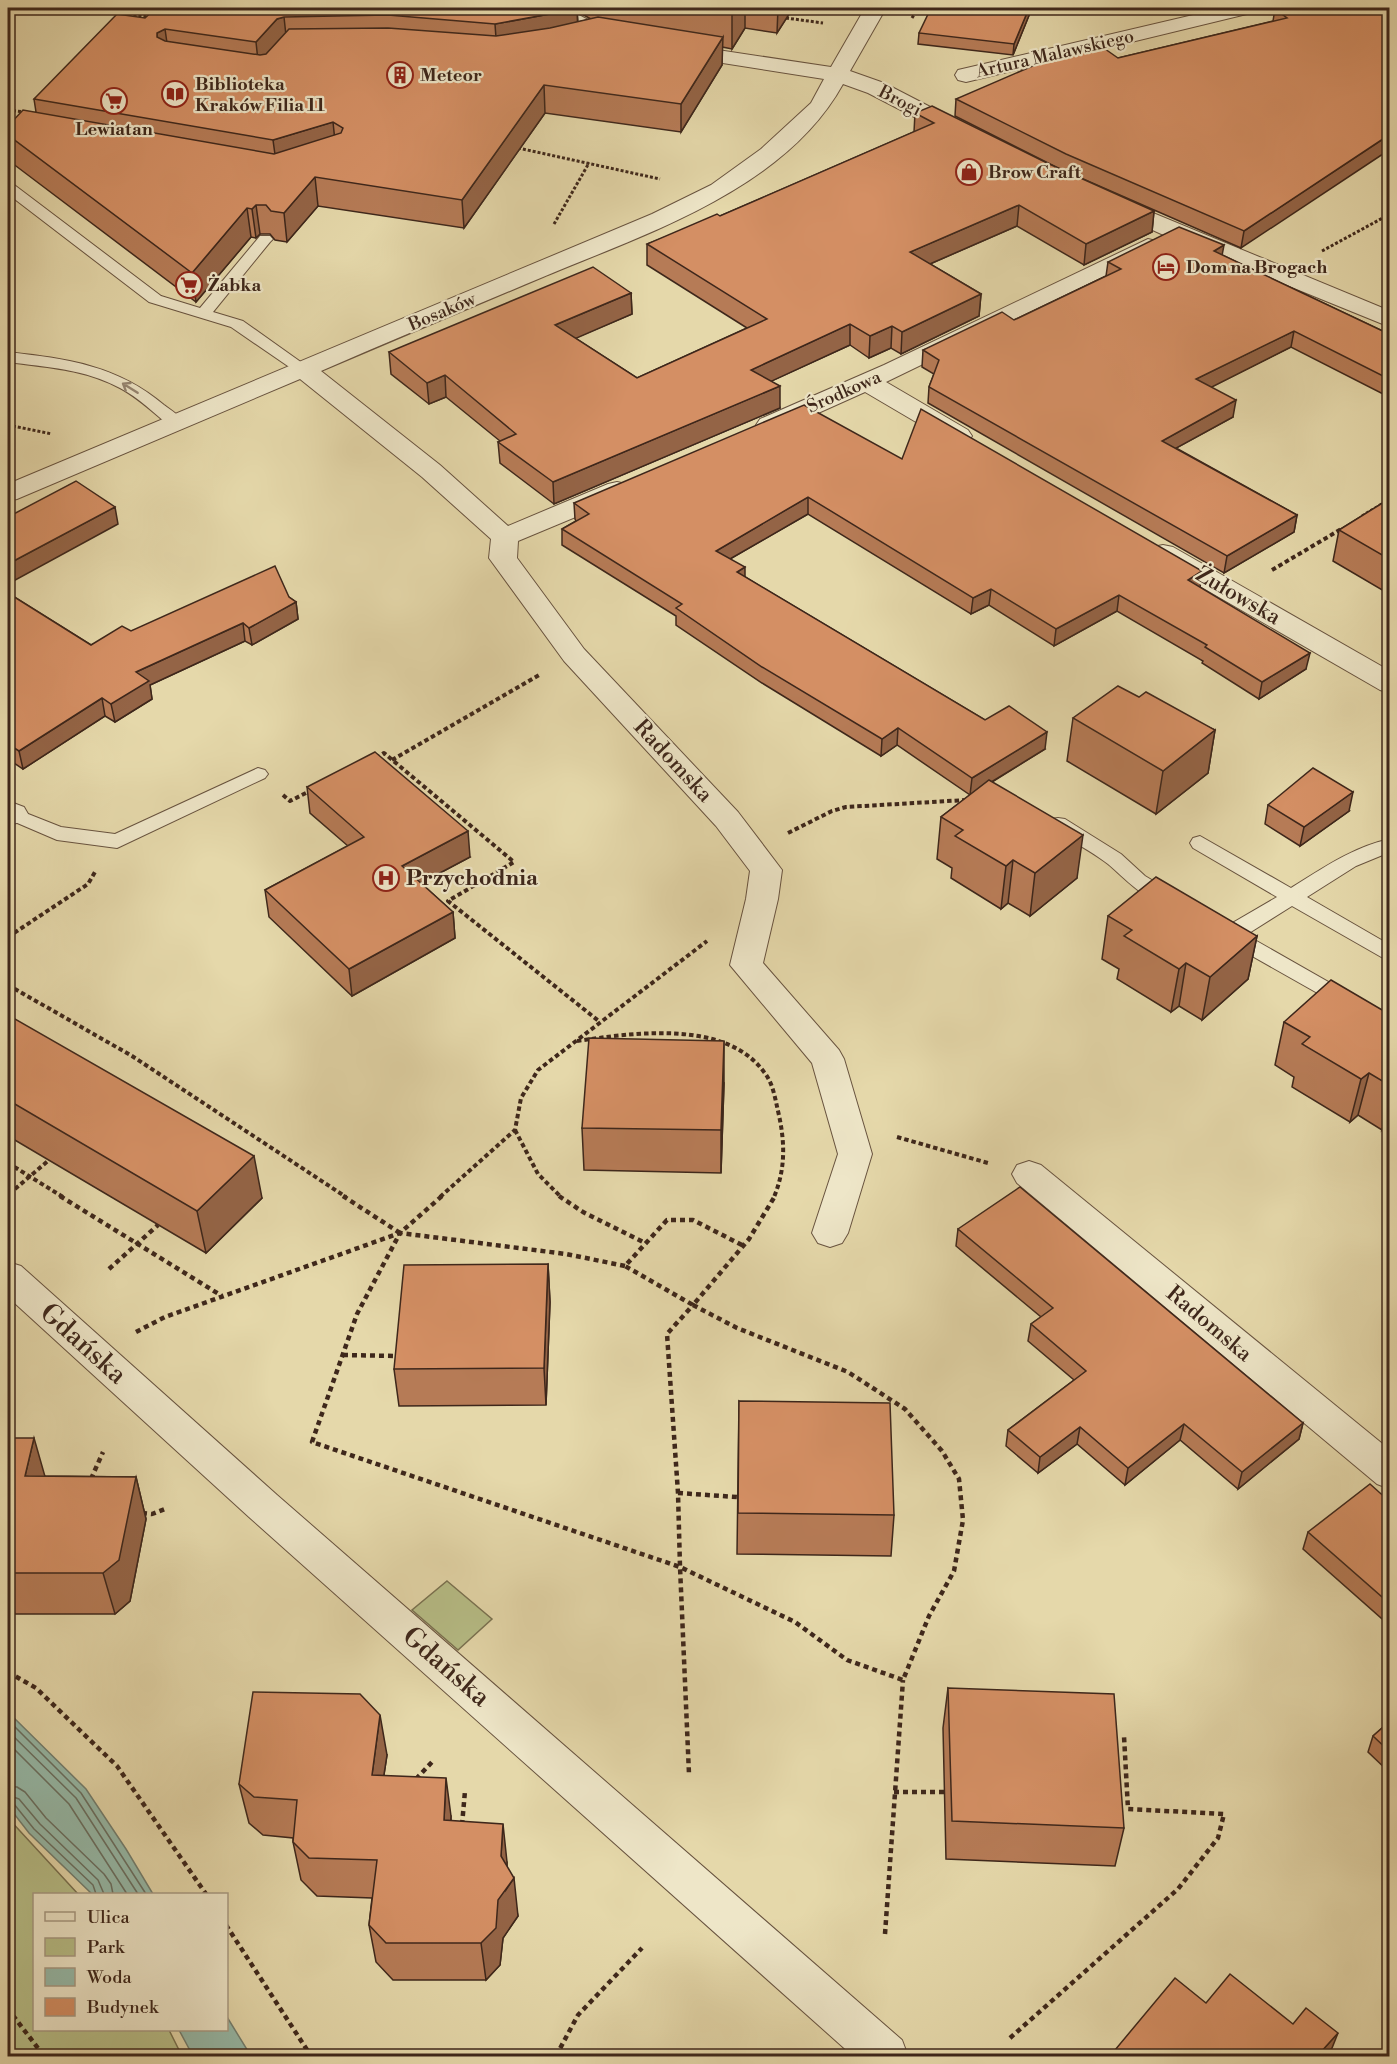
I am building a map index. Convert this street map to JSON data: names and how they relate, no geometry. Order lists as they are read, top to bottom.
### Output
{
  "streets": {
    "street": [
      "Artura Malawskiego",
      "Brogi",
      "Bosaków",
      "Środkowa",
      "Żułowska",
      "Radomska",
      "Gdańska"
    ]
  },
  "crossings": [
    ["Brogi", "Bosaków"]
  ],
  "places": {
    "building": ["Meteor"],
    "library": ["Biblioteka Kraków Filia 11"],
    "supermarket": ["Lewiatan", "Żabka"],
    "shop": ["Brow Craft"],
    "hotel": ["Dom na Brogach"],
    "hospital": ["Przychodnia"]
  },
  "legend": [
    "Ulica",
    "Park",
    "Woda",
    "Budynek"
  ]
}
